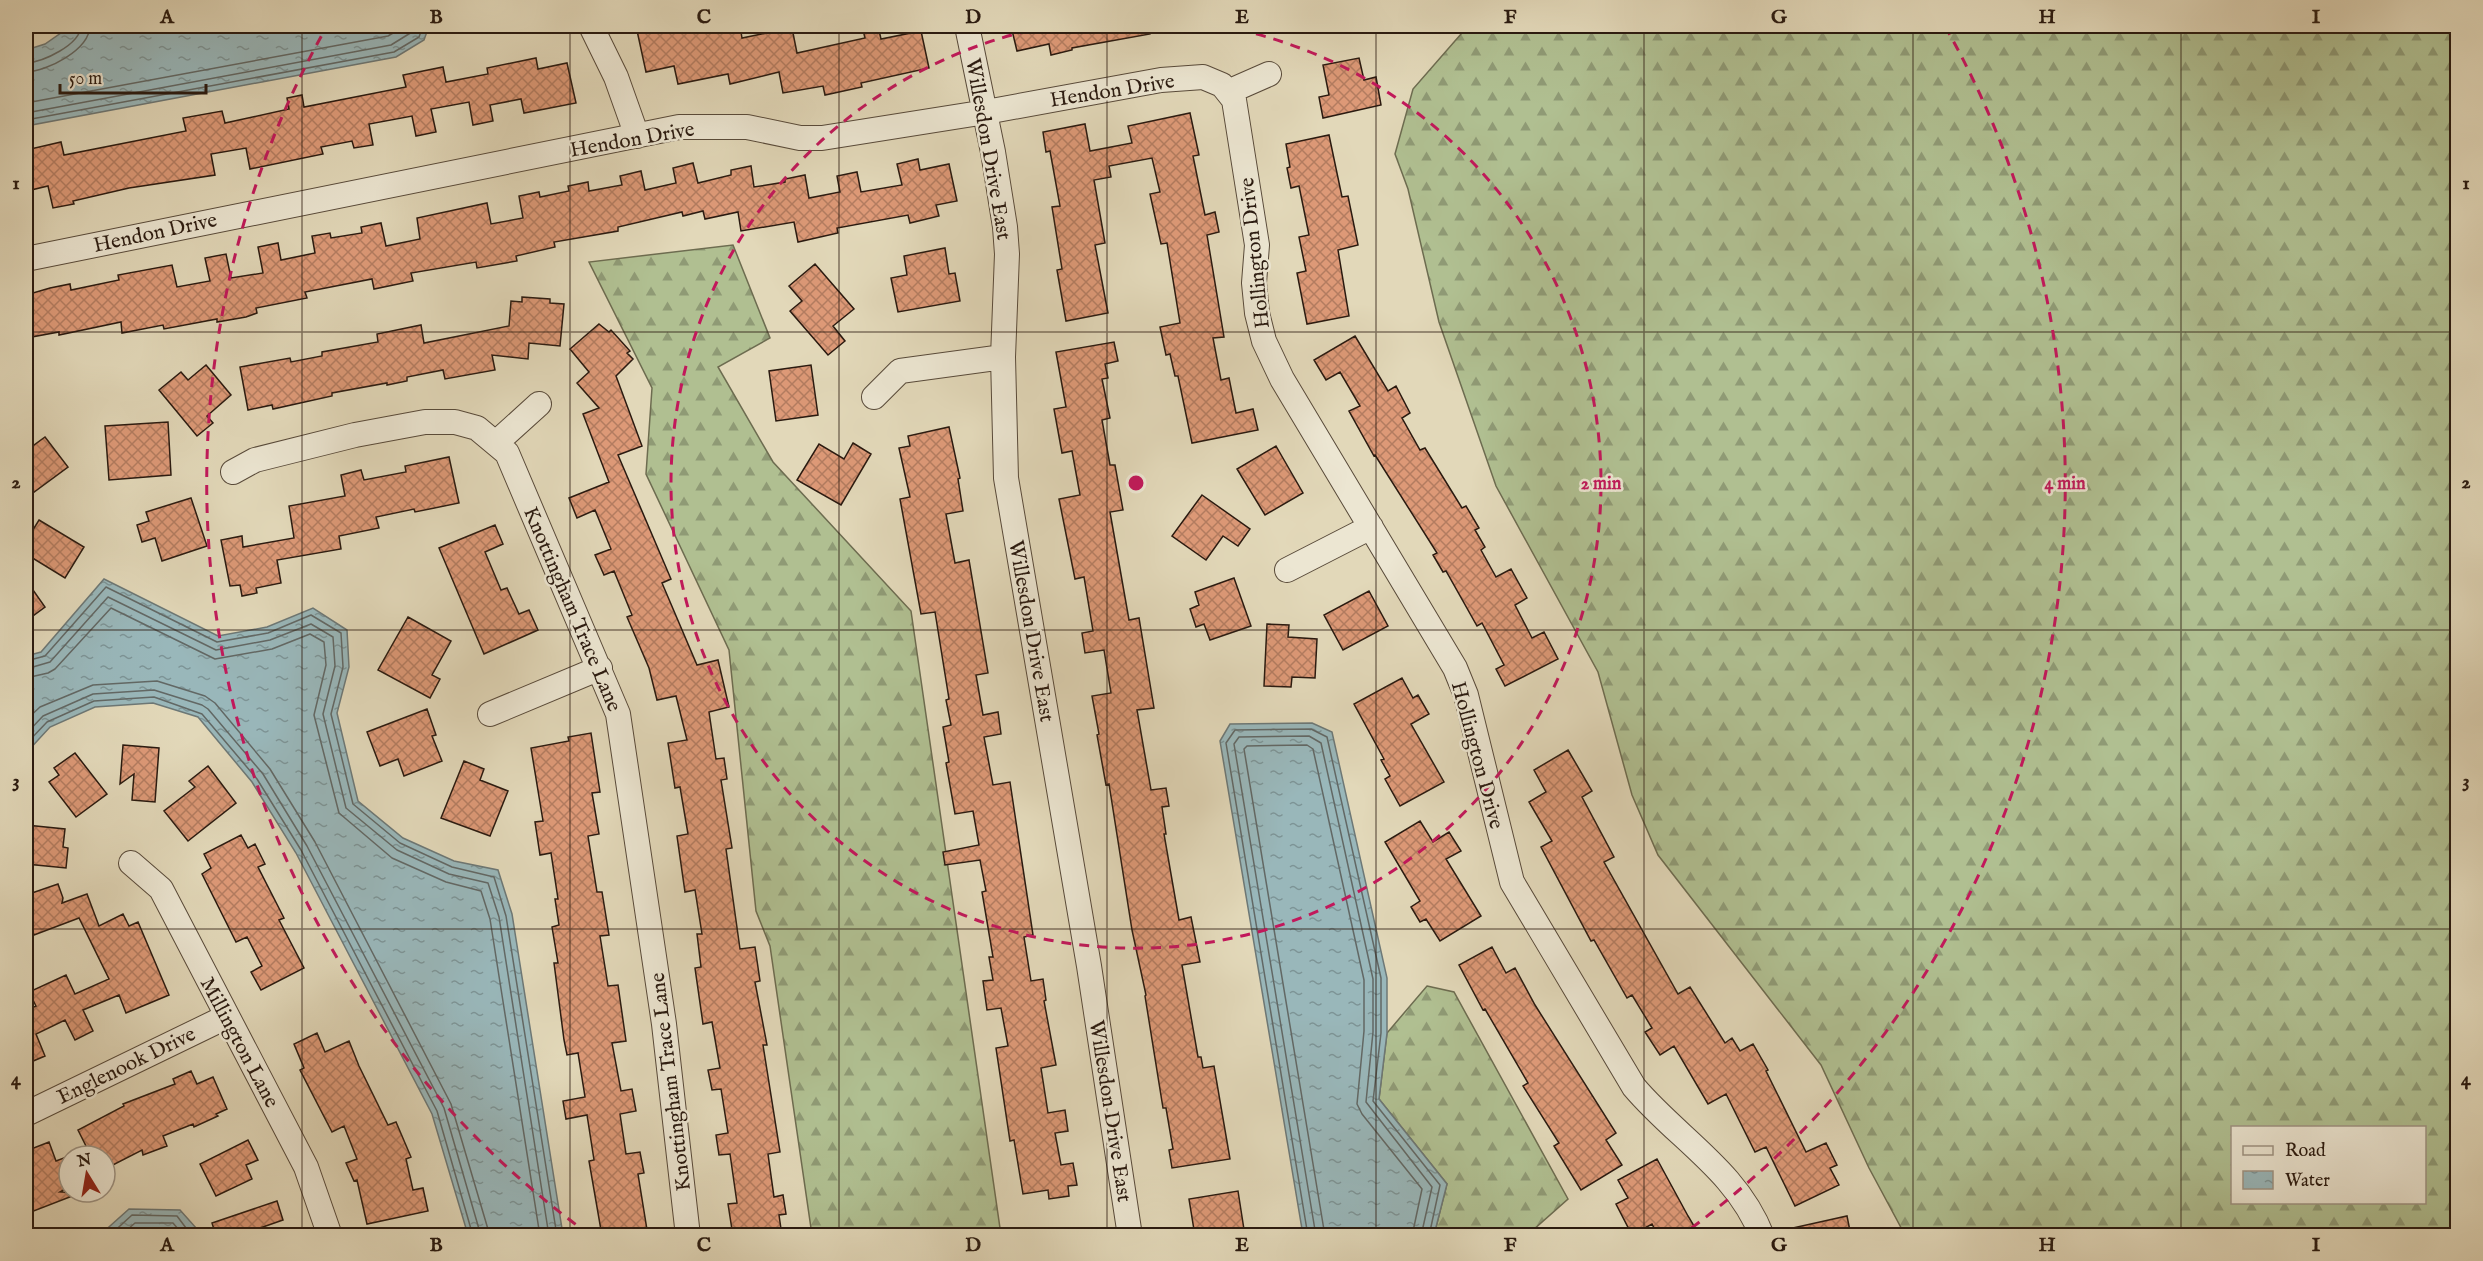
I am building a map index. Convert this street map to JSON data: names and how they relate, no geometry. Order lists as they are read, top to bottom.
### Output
{
  "streets": {
    "street": [
      "Hendon Drive",
      "Willesdon Drive East",
      "Hollington Drive",
      "Knottingham Trace Lane",
      "Millington Lane",
      "Englenook Drive"
    ]
  },
  "crossings": [
    ["Hendon Drive", "Willesdon Drive East"],
    ["Hendon Drive", "Hollington Drive"],
    ["Millington Lane", "Englenook Drive"]
  ],
  "legend": ["Road", "Water"],
  "scale_bar": "50 m",
  "north": "top",
  "grid": {
    "columns": [
      "A",
      "B",
      "C",
      "D",
      "E",
      "F",
      "G",
      "H",
      "I"
    ],
    "rows": [
      "1",
      "2",
      "3",
      "4"
    ]
  },
  "rings": ["2 min", "4 min"]
}
